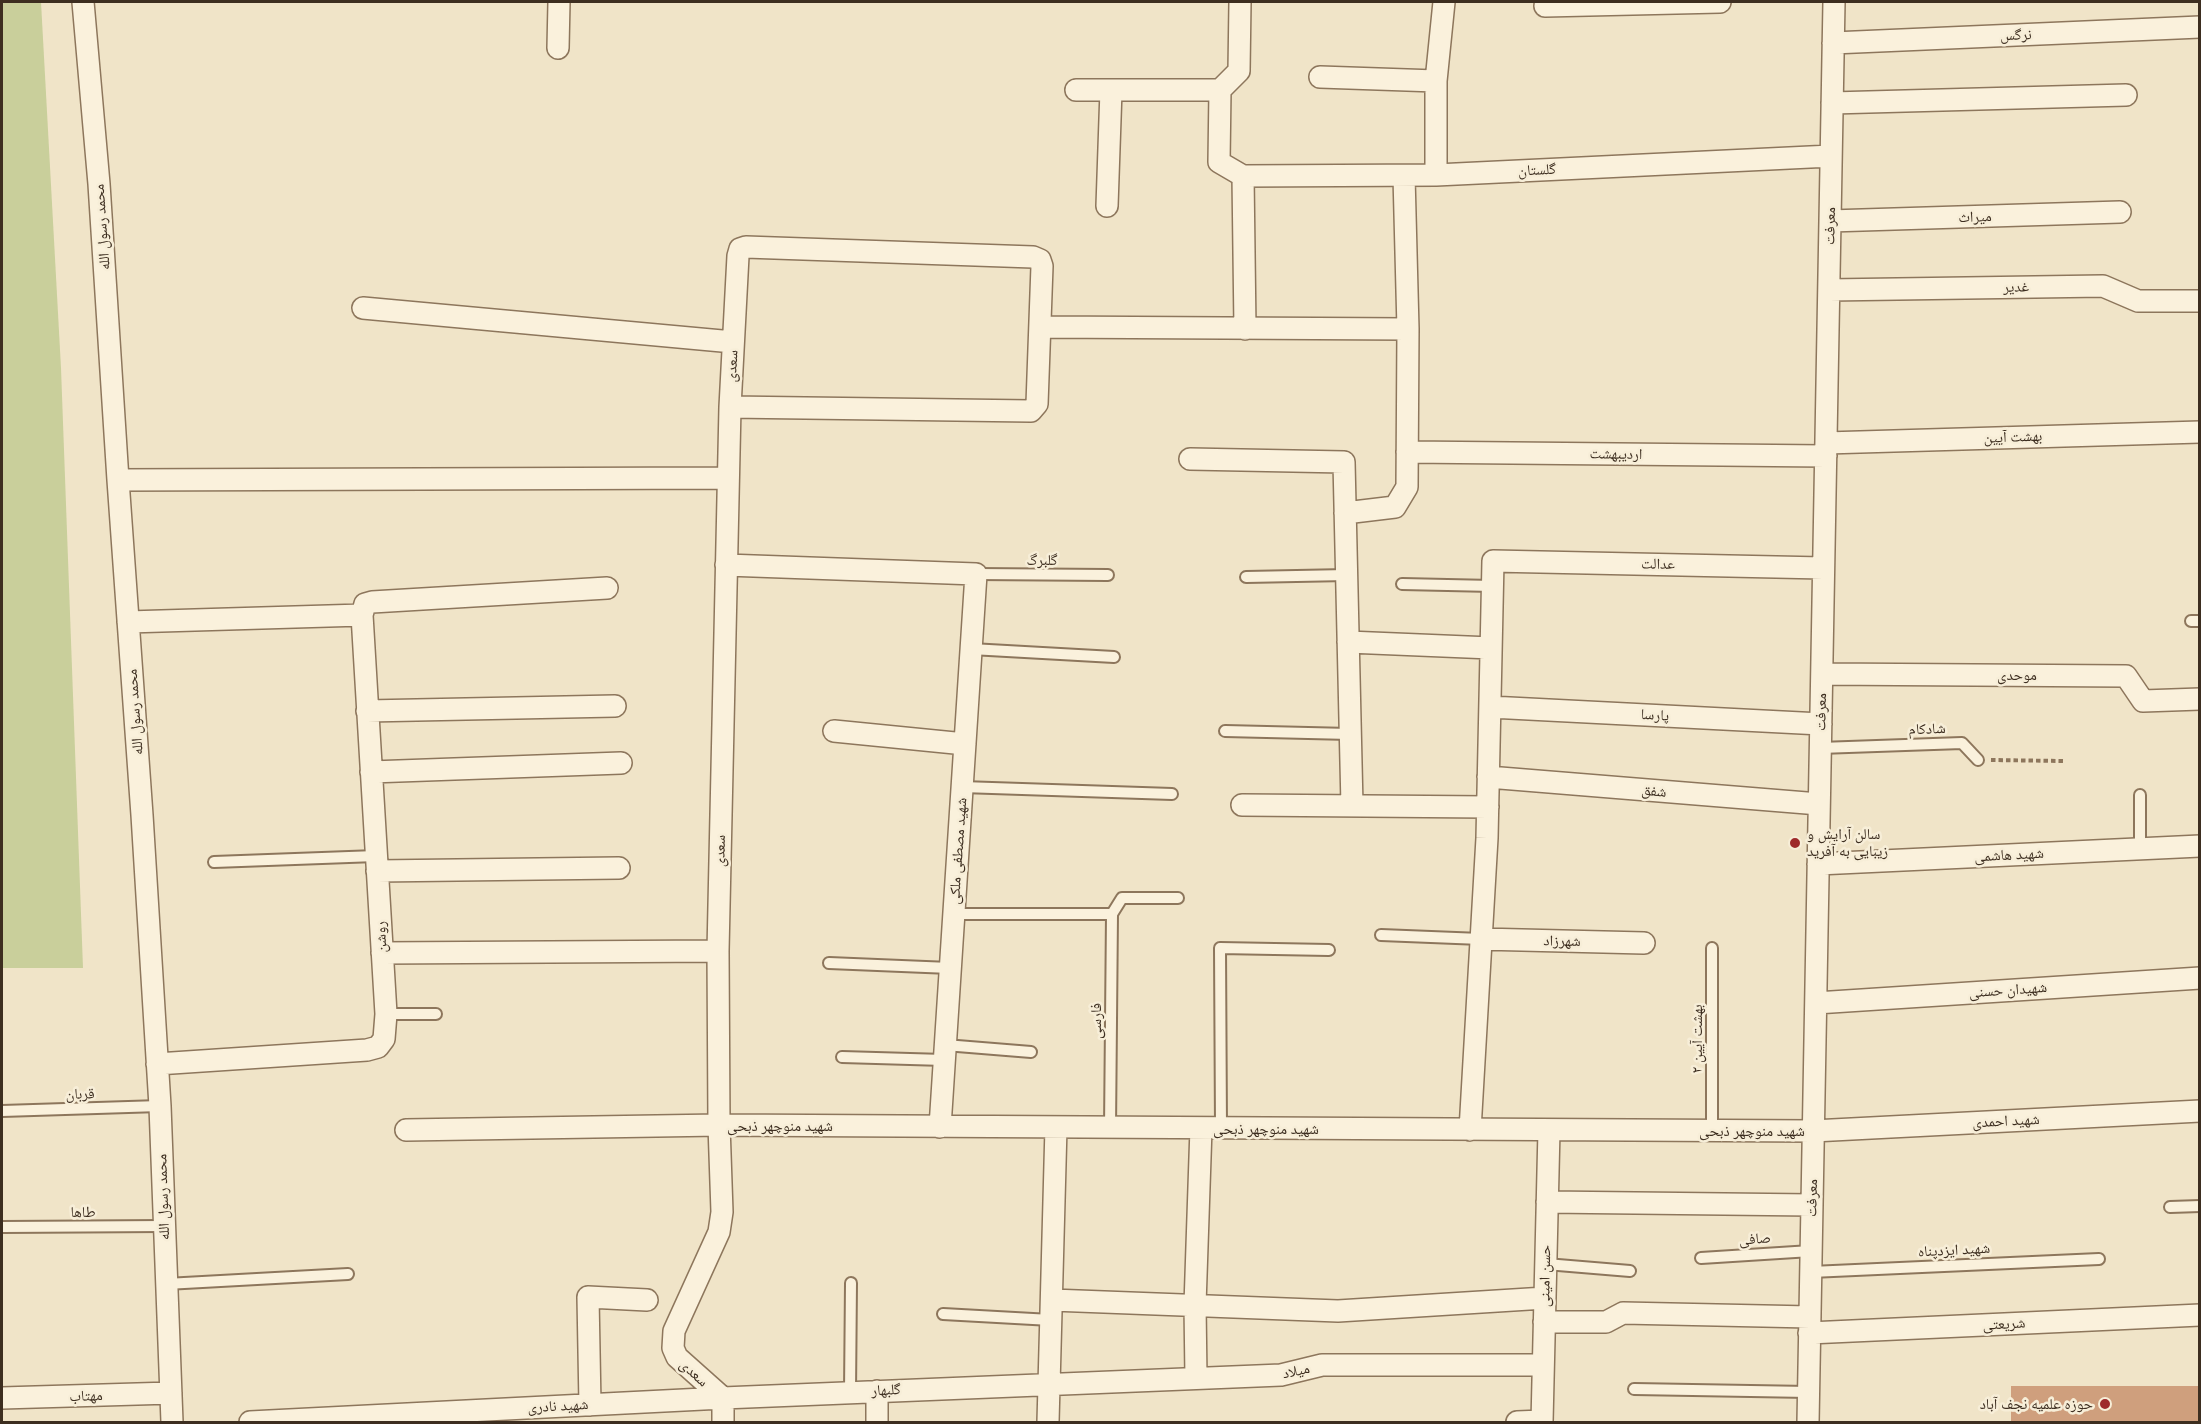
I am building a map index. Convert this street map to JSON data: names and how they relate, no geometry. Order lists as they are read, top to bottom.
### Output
{
  "streets": {
    "street": [
      "نرگس",
      "گلستان",
      "میراث",
      "معرفت",
      "محمد رسول الله",
      "غدیر",
      "سعدی",
      "بهشت آیین",
      "اردیبهشت",
      "عدالت",
      "موحدی",
      "پارسا",
      "شفق",
      "شهید مصطفی ملکی",
      "شهید هاشمی",
      "روشن",
      "شهرزاد",
      "شهیدان حسنی",
      "شهید احمدی",
      "شهید منوچهر ذبحی",
      "حسن امینی",
      "شریعتی",
      "میلاد",
      "گلبهار",
      "مهتاب",
      "شهید نادری"
    ],
    "lane": [
      "گلبرگ",
      "شادکام",
      "فارسی",
      "بهشت آیین ۲",
      "قربان",
      "طاها",
      "صافی",
      "شهید ایزدپناه"
    ]
  },
  "crossings": [
    ["نرگس", "معرفت"],
    ["گلستان", "معرفت"],
    ["میراث", "معرفت"],
    ["معرفت", "غدیر"],
    ["معرفت", "بهشت آیین"],
    ["معرفت", "اردیبهشت"],
    ["معرفت", "عدالت"],
    ["معرفت", "موحدی"],
    ["معرفت", "پارسا"],
    ["معرفت", "شادکام"],
    ["معرفت", "شفق"],
    ["معرفت", "شهید هاشمی"],
    ["معرفت", "شهیدان حسنی"],
    ["معرفت", "شهید احمدی"],
    ["معرفت", "شهید منوچهر ذبحی"],
    ["معرفت", "صافی"],
    ["معرفت", "شهید ایزدپناه"],
    ["معرفت", "شریعتی"],
    ["محمد رسول الله", "روشن"],
    ["محمد رسول الله", "قربان"],
    ["محمد رسول الله", "طاها"],
    ["محمد رسول الله", "مهتاب"],
    ["سعدی", "شهید منوچهر ذبحی"],
    ["سعدی", "گلبهار"],
    ["سعدی", "شهید نادری"],
    ["بهشت آیین", "اردیبهشت"],
    ["گلبرگ", "شهید مصطفی ملکی"],
    ["شهید مصطفی ملکی", "شهید منوچهر ذبحی"],
    ["فارسی", "شهید منوچهر ذبحی"],
    ["بهشت آیین ۲", "شهید منوچهر ذبحی"],
    ["شهید احمدی", "شهید منوچهر ذبحی"],
    ["شهید منوچهر ذبحی", "حسن امینی"],
    ["حسن امینی", "شریعتی"],
    ["حسن امینی", "میلاد"],
    ["میلاد", "گلبهار"],
    ["گلبهار", "شهید نادری"]
  ],
  "places": ["سالن آرایش و زیبایی به آفرید", "حوزه علمیه نجف آباد"]
}
